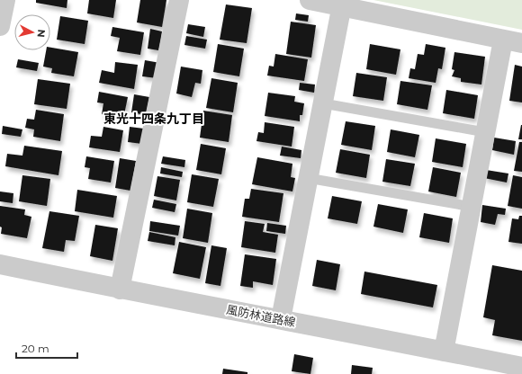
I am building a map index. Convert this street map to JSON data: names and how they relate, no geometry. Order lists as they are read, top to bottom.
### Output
{
  "streets": {
    "street": ["風防林道路線"]
  },
  "districts": ["東光十四条九丁目"],
  "scale_bar": "20 m",
  "north": "right"
}
